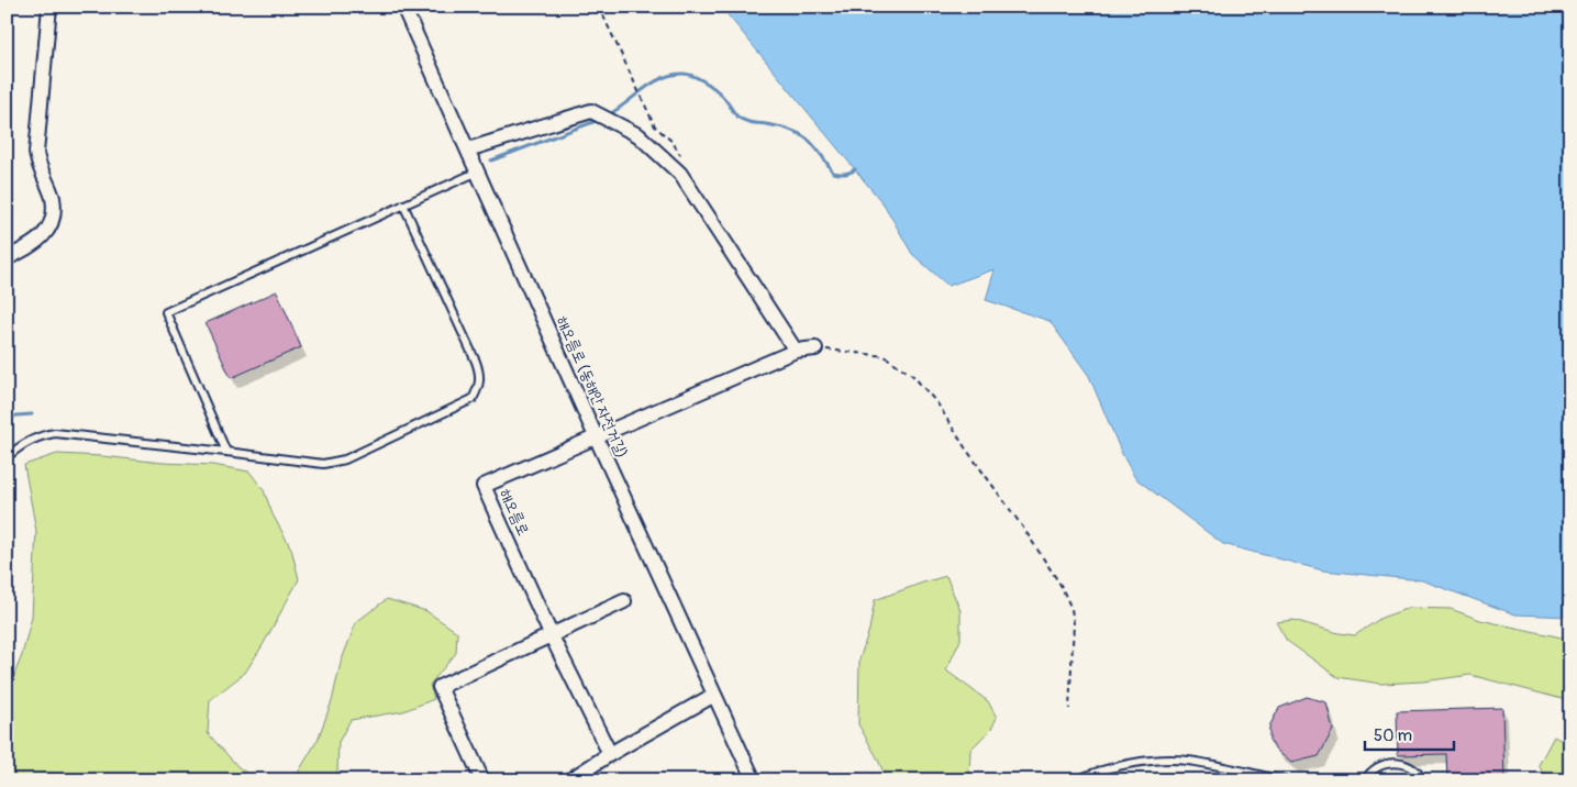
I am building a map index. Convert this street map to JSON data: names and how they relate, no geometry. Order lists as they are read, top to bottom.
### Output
{
  "streets": {
    "street": ["해오름로 (동해안 자전거길)", "해오름로"]
  },
  "crossings": [
    ["해오름로 (동해안 자전거길)", "해오름로"]
  ],
  "scale_bar": "50 m"
}
